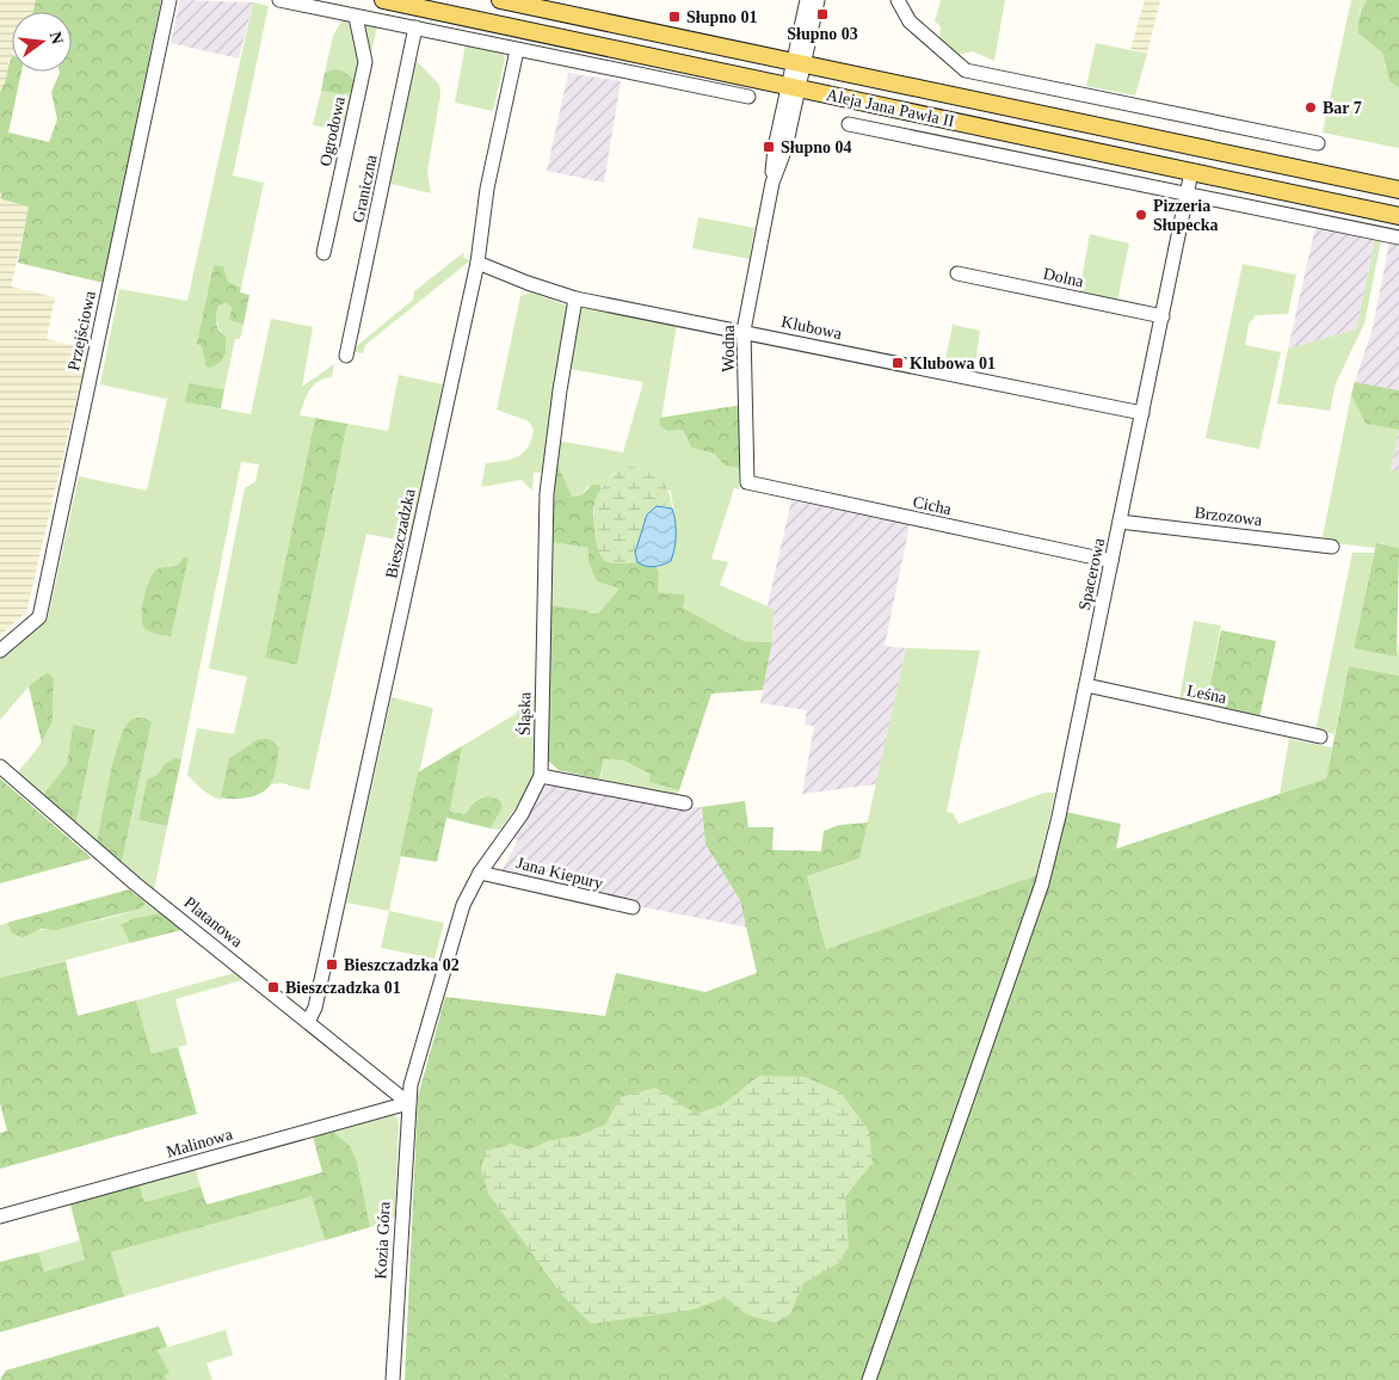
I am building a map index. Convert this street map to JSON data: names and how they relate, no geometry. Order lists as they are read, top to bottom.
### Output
{
  "streets": {
    "main road": ["Aleja Jana Pawła II"],
    "street": [
      "Ogrodowa",
      "Graniczna",
      "Dolna",
      "Klubowa",
      "Przejściowa",
      "Wodna",
      "Cicha",
      "Brzozowa",
      "Bieszczadzka",
      "Spacerowa",
      "Leśna",
      "Śląska",
      "Jana Kiepury",
      "Platanowa",
      "Malinowa",
      "Kozia Góra"
    ]
  },
  "crossings": [
    ["Aleja Jana Pawła II", "Wodna"],
    ["Aleja Jana Pawła II", "Spacerowa"],
    ["Dolna", "Spacerowa"],
    ["Klubowa", "Wodna"],
    ["Klubowa", "Bieszczadzka"],
    ["Klubowa", "Spacerowa"],
    ["Klubowa", "Śląska"],
    ["Wodna", "Cicha"],
    ["Cicha", "Spacerowa"],
    ["Brzozowa", "Spacerowa"],
    ["Bieszczadzka", "Platanowa"],
    ["Spacerowa", "Leśna"],
    ["Śląska", "Jana Kiepury"],
    ["Śląska", "Platanowa"],
    ["Śląska", "Malinowa"],
    ["Śląska", "Kozia Góra"],
    ["Platanowa", "Malinowa"],
    ["Platanowa", "Kozia Góra"],
    ["Malinowa", "Kozia Góra"]
  ],
  "places": {
    "transit": [
      "Słupno 03",
      "Słupno 01",
      "Słupno 04",
      "Klubowa 01",
      "Bieszczadzka 02",
      "Bieszczadzka 01"
    ],
    "other": ["Bar 7", "Pizzeria Słupecka"]
  },
  "north": "right"
}
